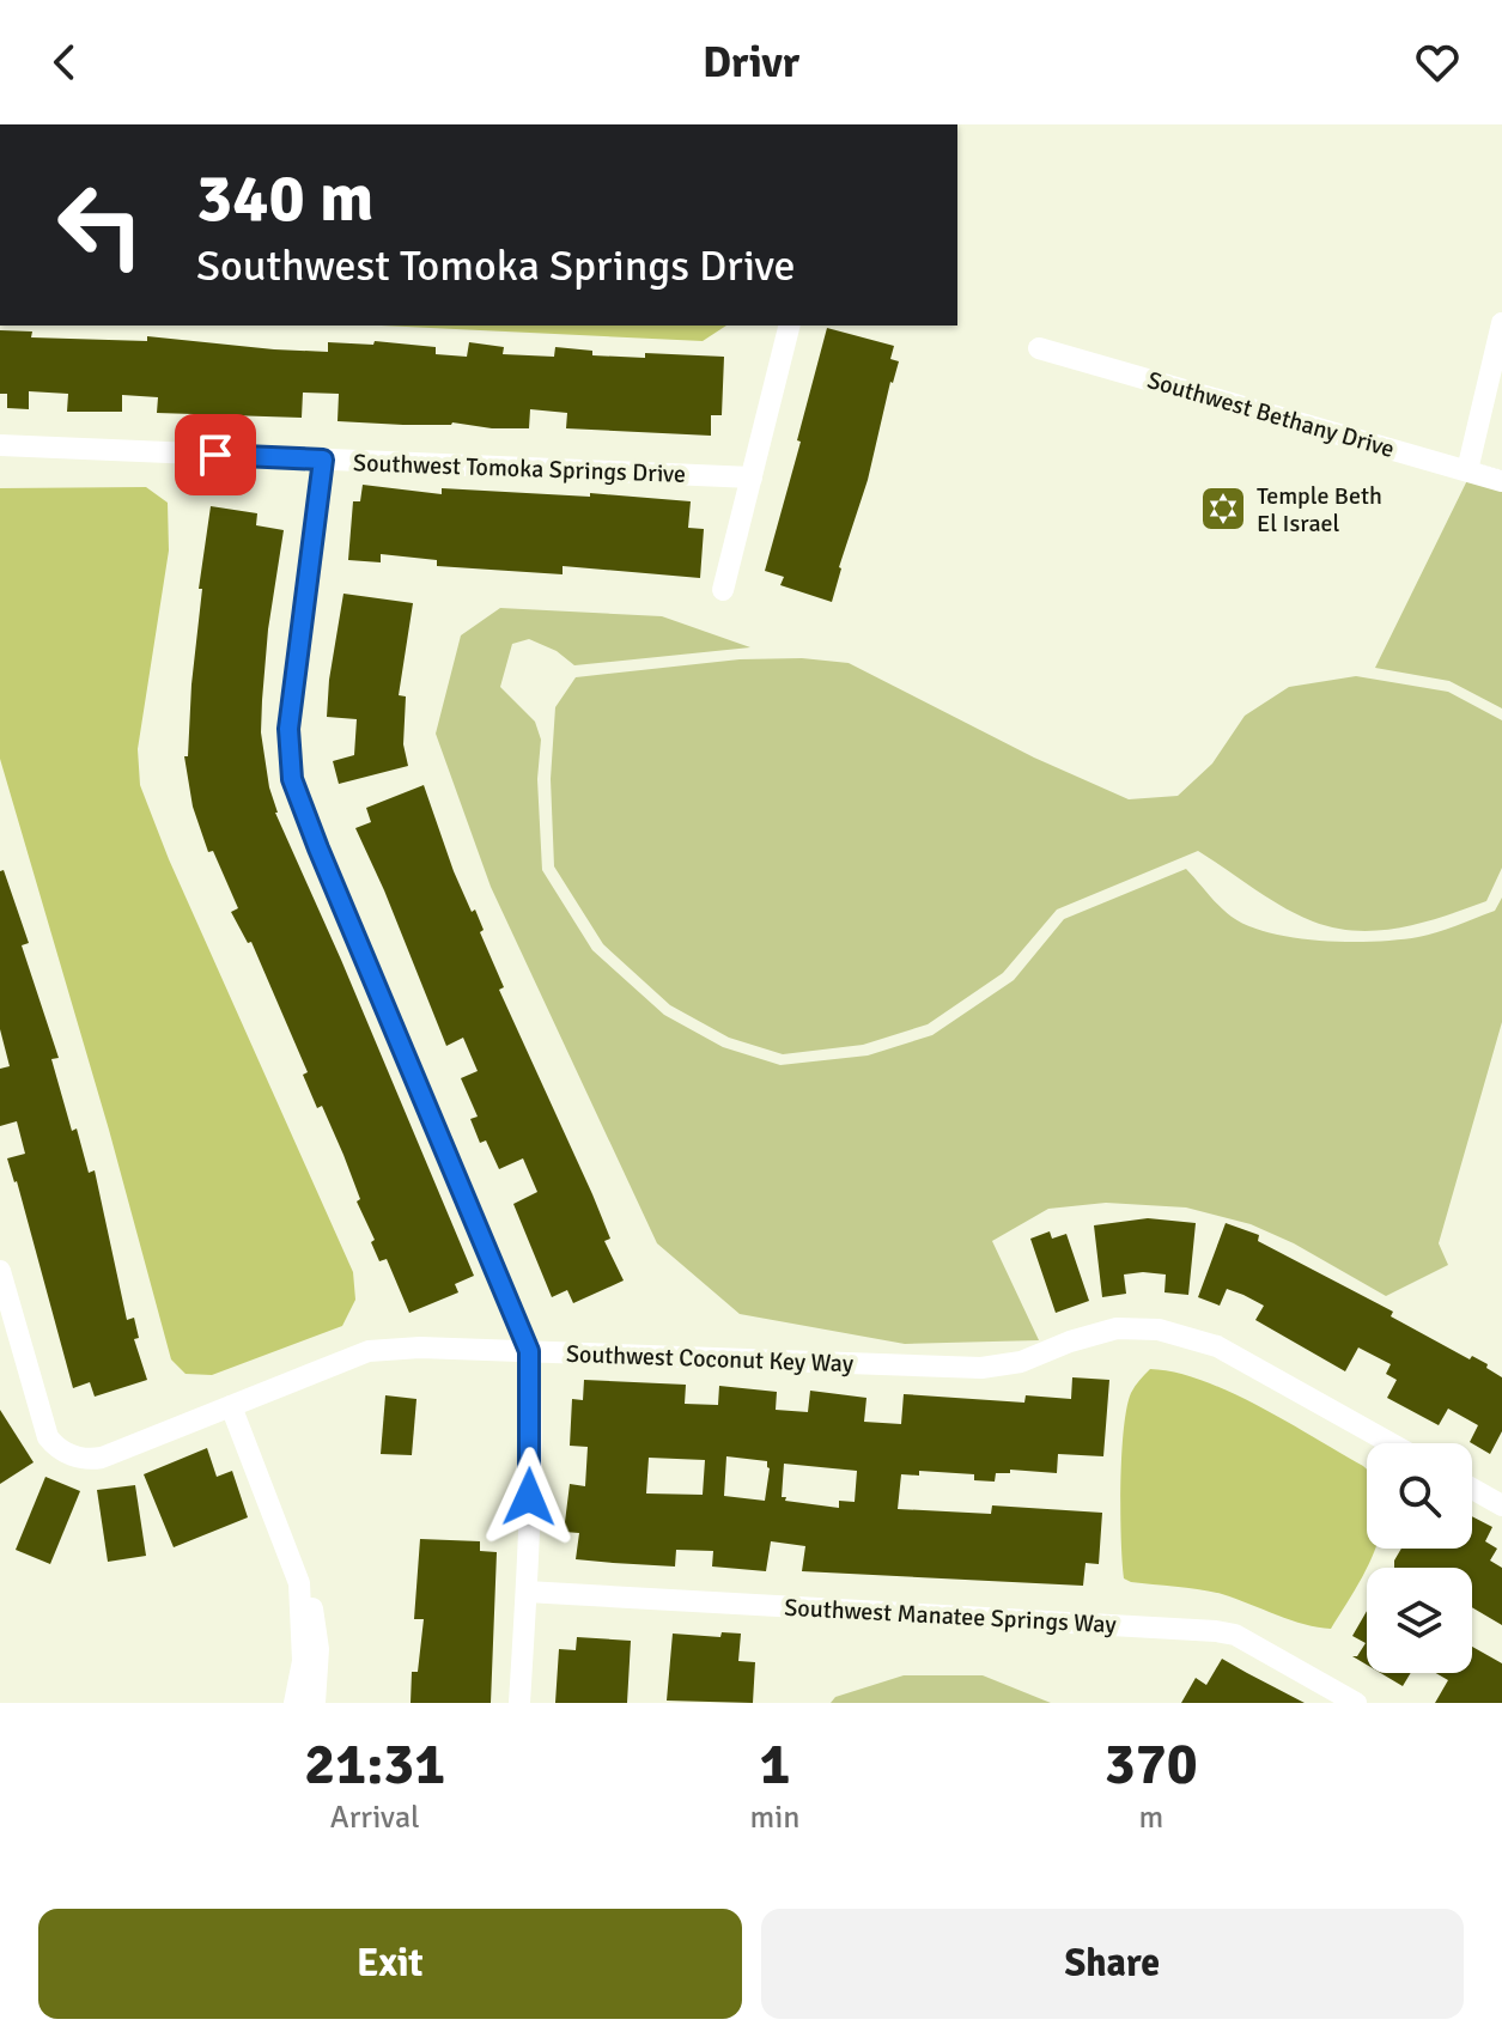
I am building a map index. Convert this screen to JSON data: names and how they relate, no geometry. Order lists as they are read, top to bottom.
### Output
{
  "streets": {
    "street": [
      "Southwest Bethany Drive",
      "Southwest Tomoka Springs Drive",
      "Southwest Coconut Key Way",
      "Southwest Manatee Springs Way"
    ]
  },
  "places": {
    "synagogue": ["Temple Beth El Israel"]
  },
  "page": {
    "header": "Drivr",
    "turn": ["340 m", "Southwest Tomoka Springs Drive"],
    "eta": [
      "21:31",
      "Arrival",
      "1",
      "min",
      "370",
      "m"
    ],
    "buttons": ["Exit", "Share"]
  }
}
